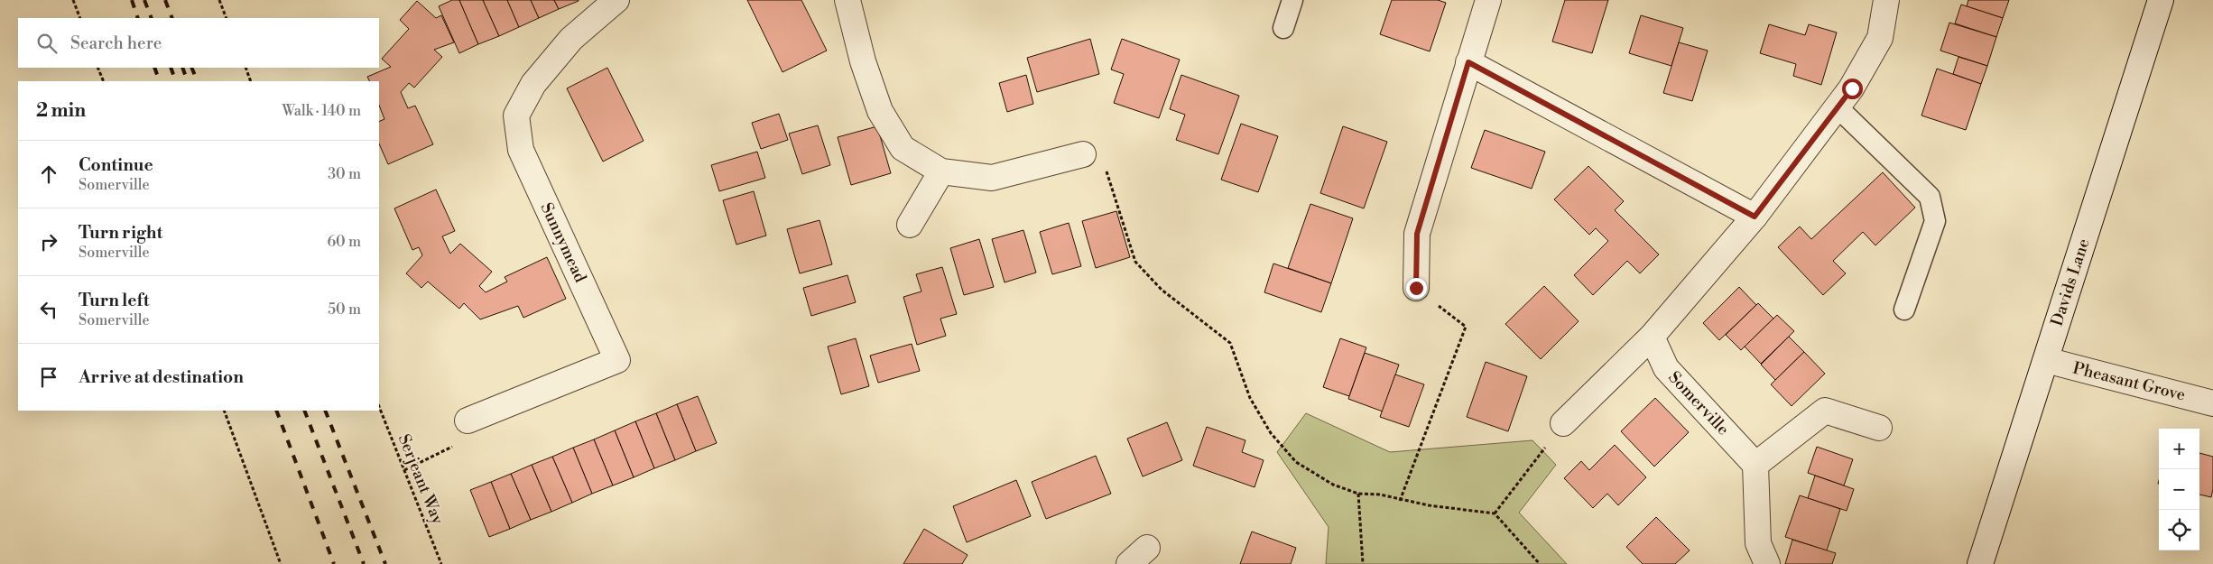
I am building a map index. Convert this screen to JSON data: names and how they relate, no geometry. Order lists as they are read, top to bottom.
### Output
{
  "streets": {
    "street": [
      "Sunnymead",
      "Davids Lane",
      "Pheasant Grove",
      "Somerville"
    ],
    "path": ["Serjeant Way"]
  },
  "crossings": [
    ["Davids Lane", "Pheasant Grove"]
  ],
  "page": {
    "search": "Search here",
    "heading": ["2 min", "Walk · 140 m"],
    "list": [
      ["Continue", "Somerville", "30 m"],
      ["Turn right", "Somerville", "60 m"],
      ["Turn left", "Somerville", "50 m"],
      "Arrive at destination"
    ],
    "map_buttons": ["+", "−"]
  }
}
